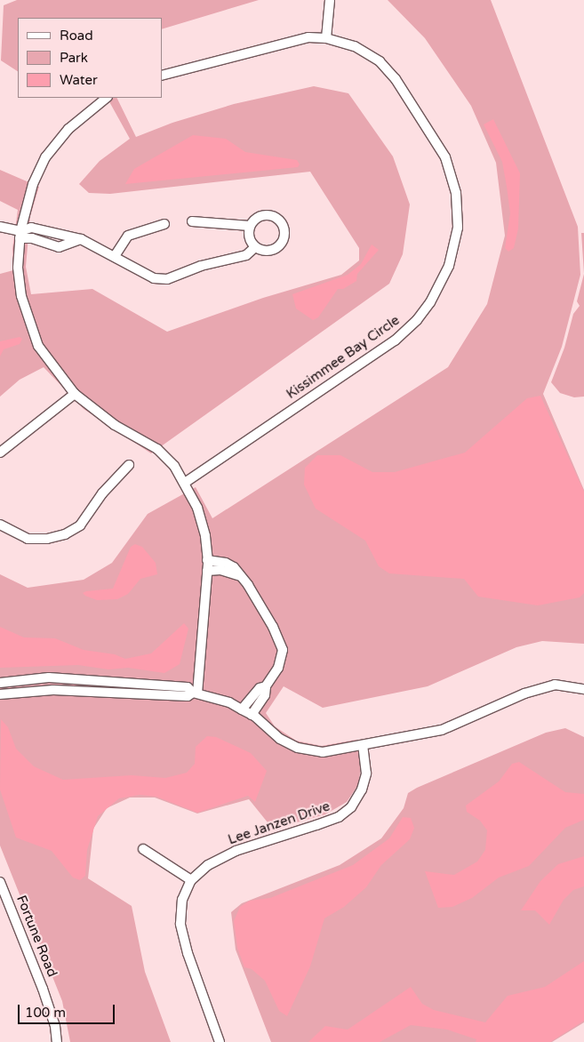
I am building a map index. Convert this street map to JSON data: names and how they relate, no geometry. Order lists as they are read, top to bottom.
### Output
{
  "streets": {
    "street": ["Kissimmee Bay Circle", "Lee Janzen Drive", "Fortune Road"]
  },
  "legend": ["Road", "Park", "Water"],
  "scale_bar": "100 m"
}
